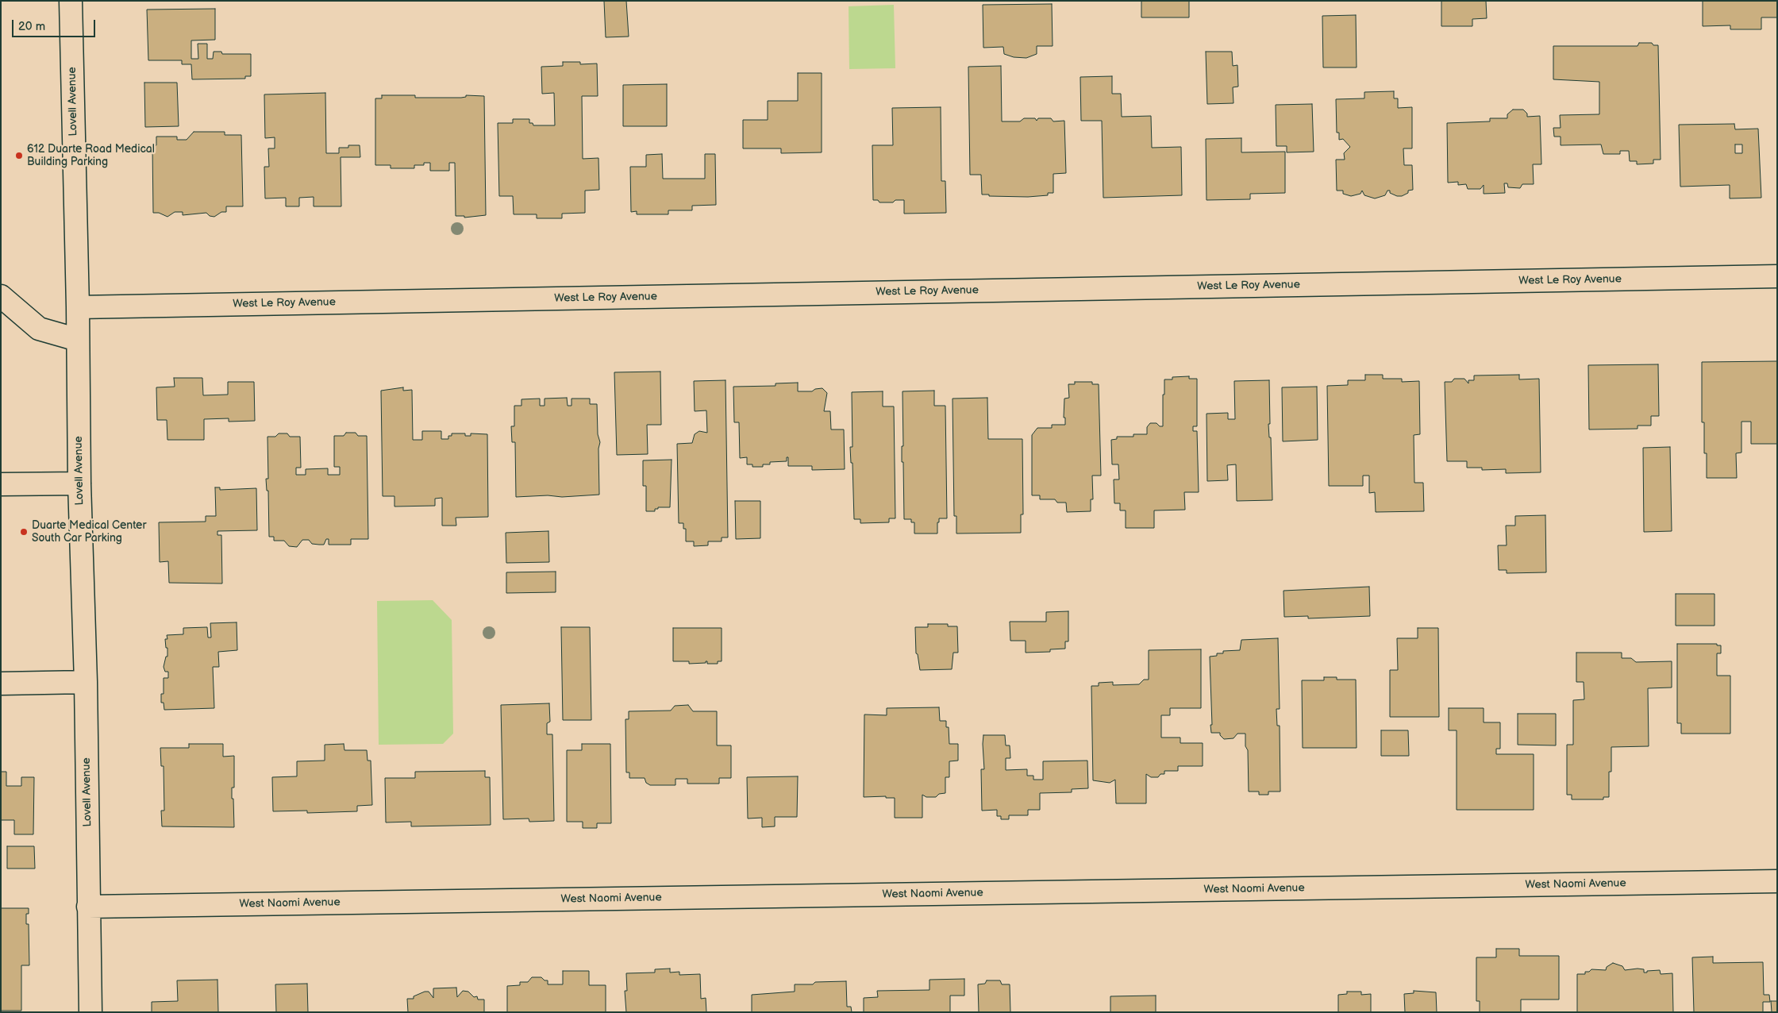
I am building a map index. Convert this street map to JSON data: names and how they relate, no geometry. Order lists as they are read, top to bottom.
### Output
{
  "streets": {
    "street": ["Lovell Avenue", "West Le Roy Avenue", "West Naomi Avenue"]
  },
  "crossings": [
    ["Lovell Avenue", "West Le Roy Avenue"],
    ["Lovell Avenue", "West Naomi Avenue"]
  ],
  "places": ["612 Duarte Road Medical Building Parking", "Duarte Medical Center South Car Parking"],
  "scale_bar": "20 m"
}
